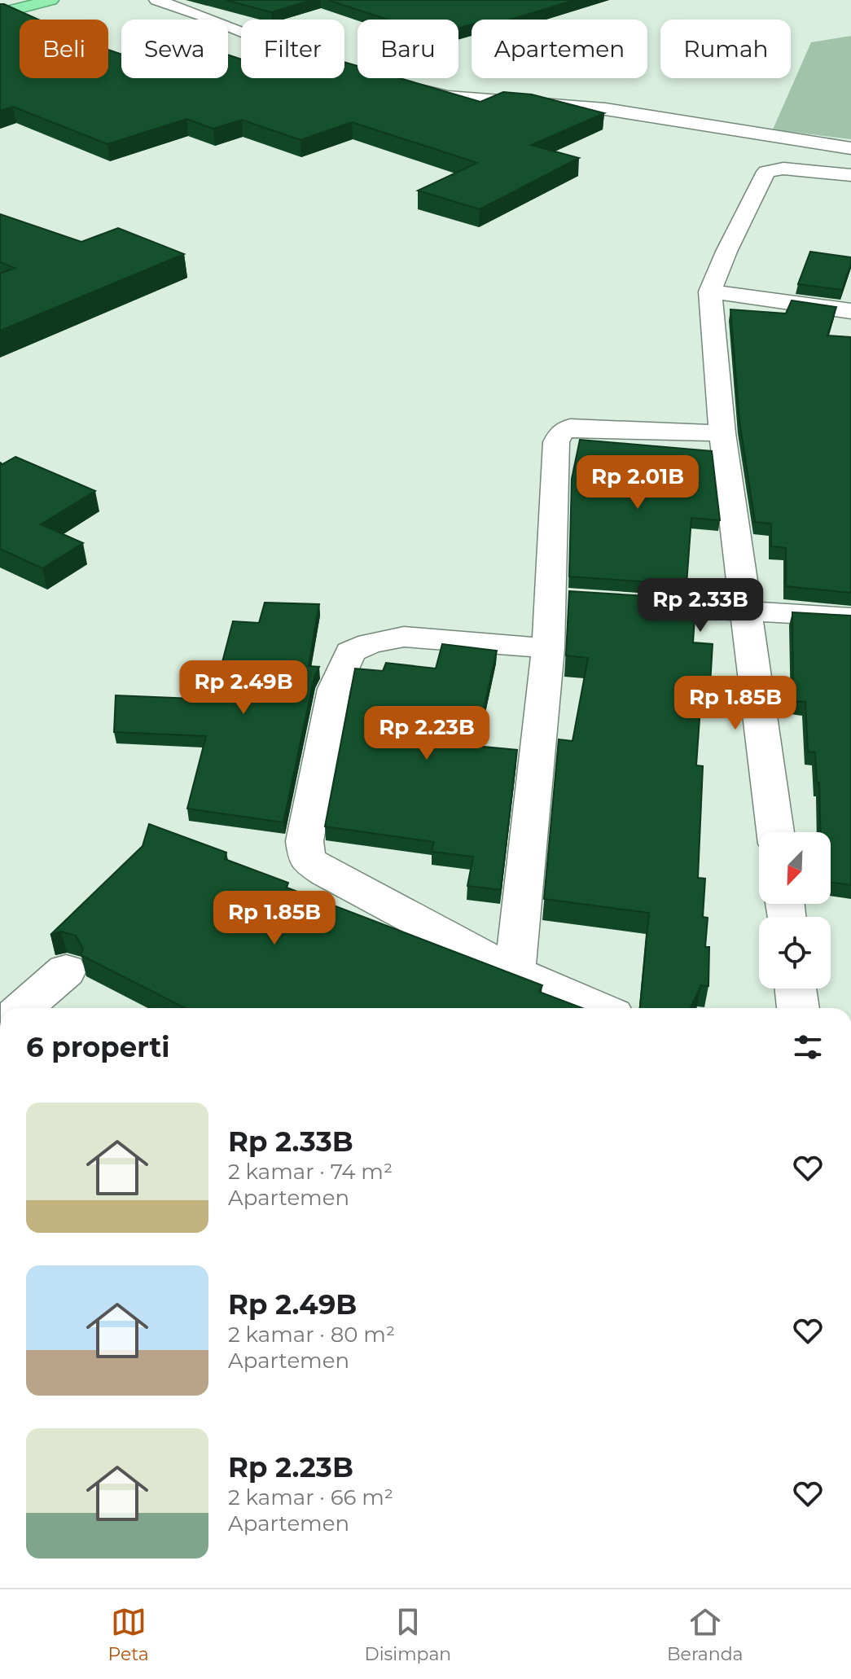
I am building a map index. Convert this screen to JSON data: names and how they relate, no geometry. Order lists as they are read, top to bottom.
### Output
{
  "north": "bottom left",
  "page": {
    "chip": [
      "Beli",
      "Sewa",
      "Filter",
      "Baru",
      "Apartemen",
      "Rumah"
    ],
    "price": [
      "Rp 2.01B",
      "Rp 2.33B",
      "Rp 2.49B",
      "Rp 1.85B",
      "Rp 2.23B",
      "Rp 1.85B"
    ],
    "heading": "6 properti",
    "list": [
      {
        "name": "Rp 2.33B",
        "note": "2 kamar · 74 m² · Apartemen"
      },
      {
        "name": "Rp 2.49B",
        "note": "2 kamar · 80 m² · Apartemen"
      },
      {
        "name": "Rp 2.23B",
        "note": "2 kamar · 66 m² · Apartemen"
      }
    ],
    "tabs": ["Peta", "Disimpan", "Beranda"]
  }
}
